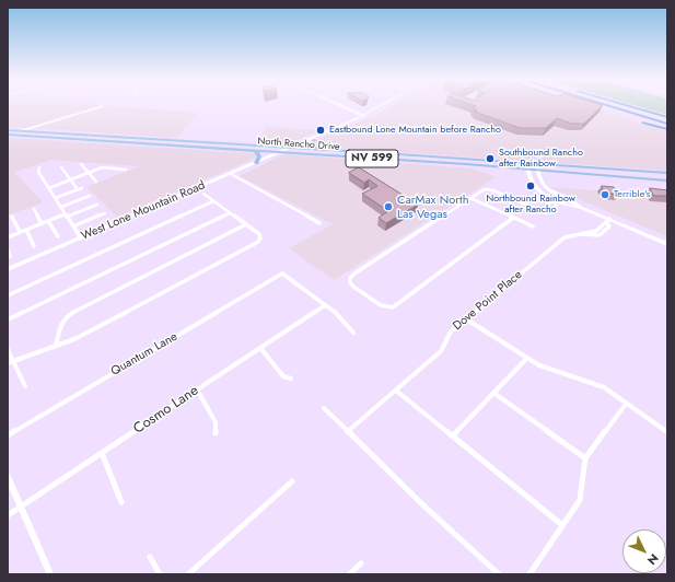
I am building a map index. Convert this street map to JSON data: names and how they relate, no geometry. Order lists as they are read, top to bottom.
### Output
{
  "streets": {
    "main road": ["North Rancho Drive", "NV 599", "West Lone Mountain Road"],
    "street": ["Dove Point Place", "Quantum Lane", "Cosmo Lane"]
  },
  "crossings": [
    ["North Rancho Drive", "West Lone Mountain Road"],
    ["Quantum Lane", "Cosmo Lane"]
  ],
  "places": [
    "Eastbound Lone Mountain before Rancho",
    "Southbound Rancho after Rainbow",
    "Northbound Rainbow after Rancho",
    "Terrible's",
    "CarMax North Las Vegas"
  ],
  "north": "bottom right"
}
